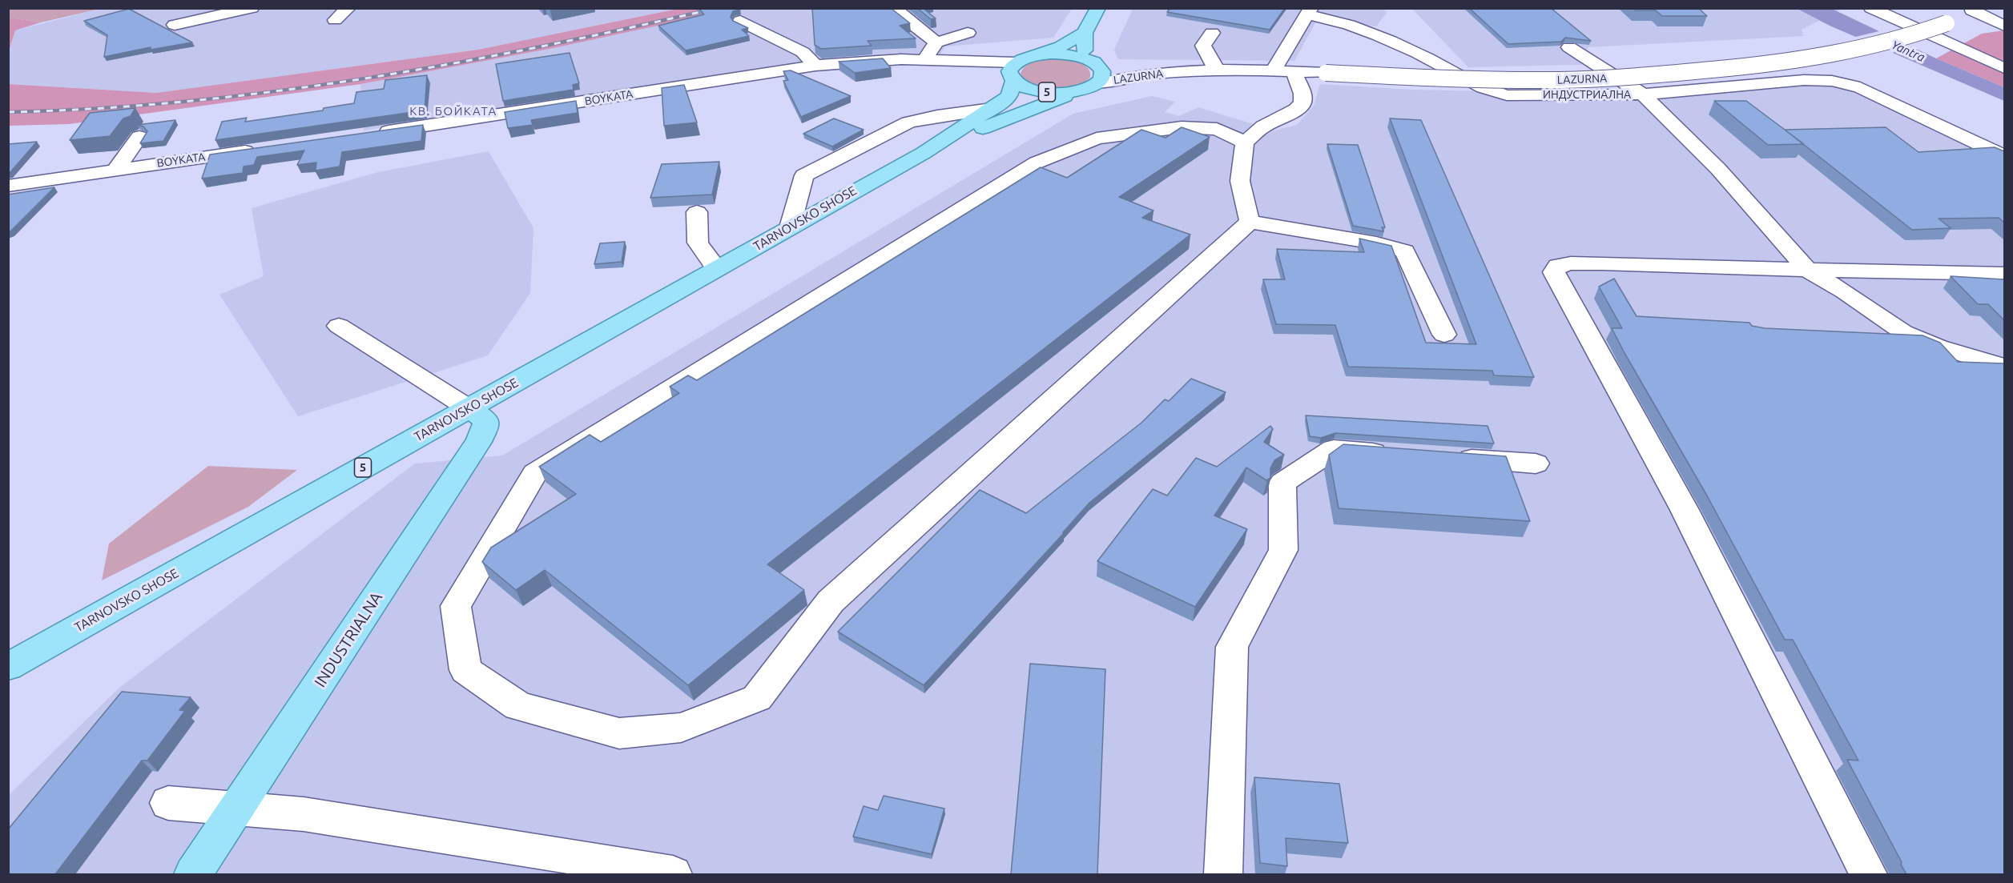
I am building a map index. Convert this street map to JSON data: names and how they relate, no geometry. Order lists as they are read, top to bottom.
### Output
{
  "streets": {
    "main road": ["5", "TARNOVSKO SHOSE", "INDUSTRIALNA"],
    "street": ["LAZURNA", "ИНДУСТРИАЛНА", "BOYKATA"]
  },
  "crossings": [
    ["LAZURNA", "5"],
    ["5", "BOYKATA"],
    ["5", "TARNOVSKO SHOSE"],
    ["BOYKATA", "TARNOVSKO SHOSE"],
    ["TARNOVSKO SHOSE", "INDUSTRIALNA"]
  ],
  "districts": ["КВ. БОЙКАТА"],
  "water": ["Yantra"]
}
